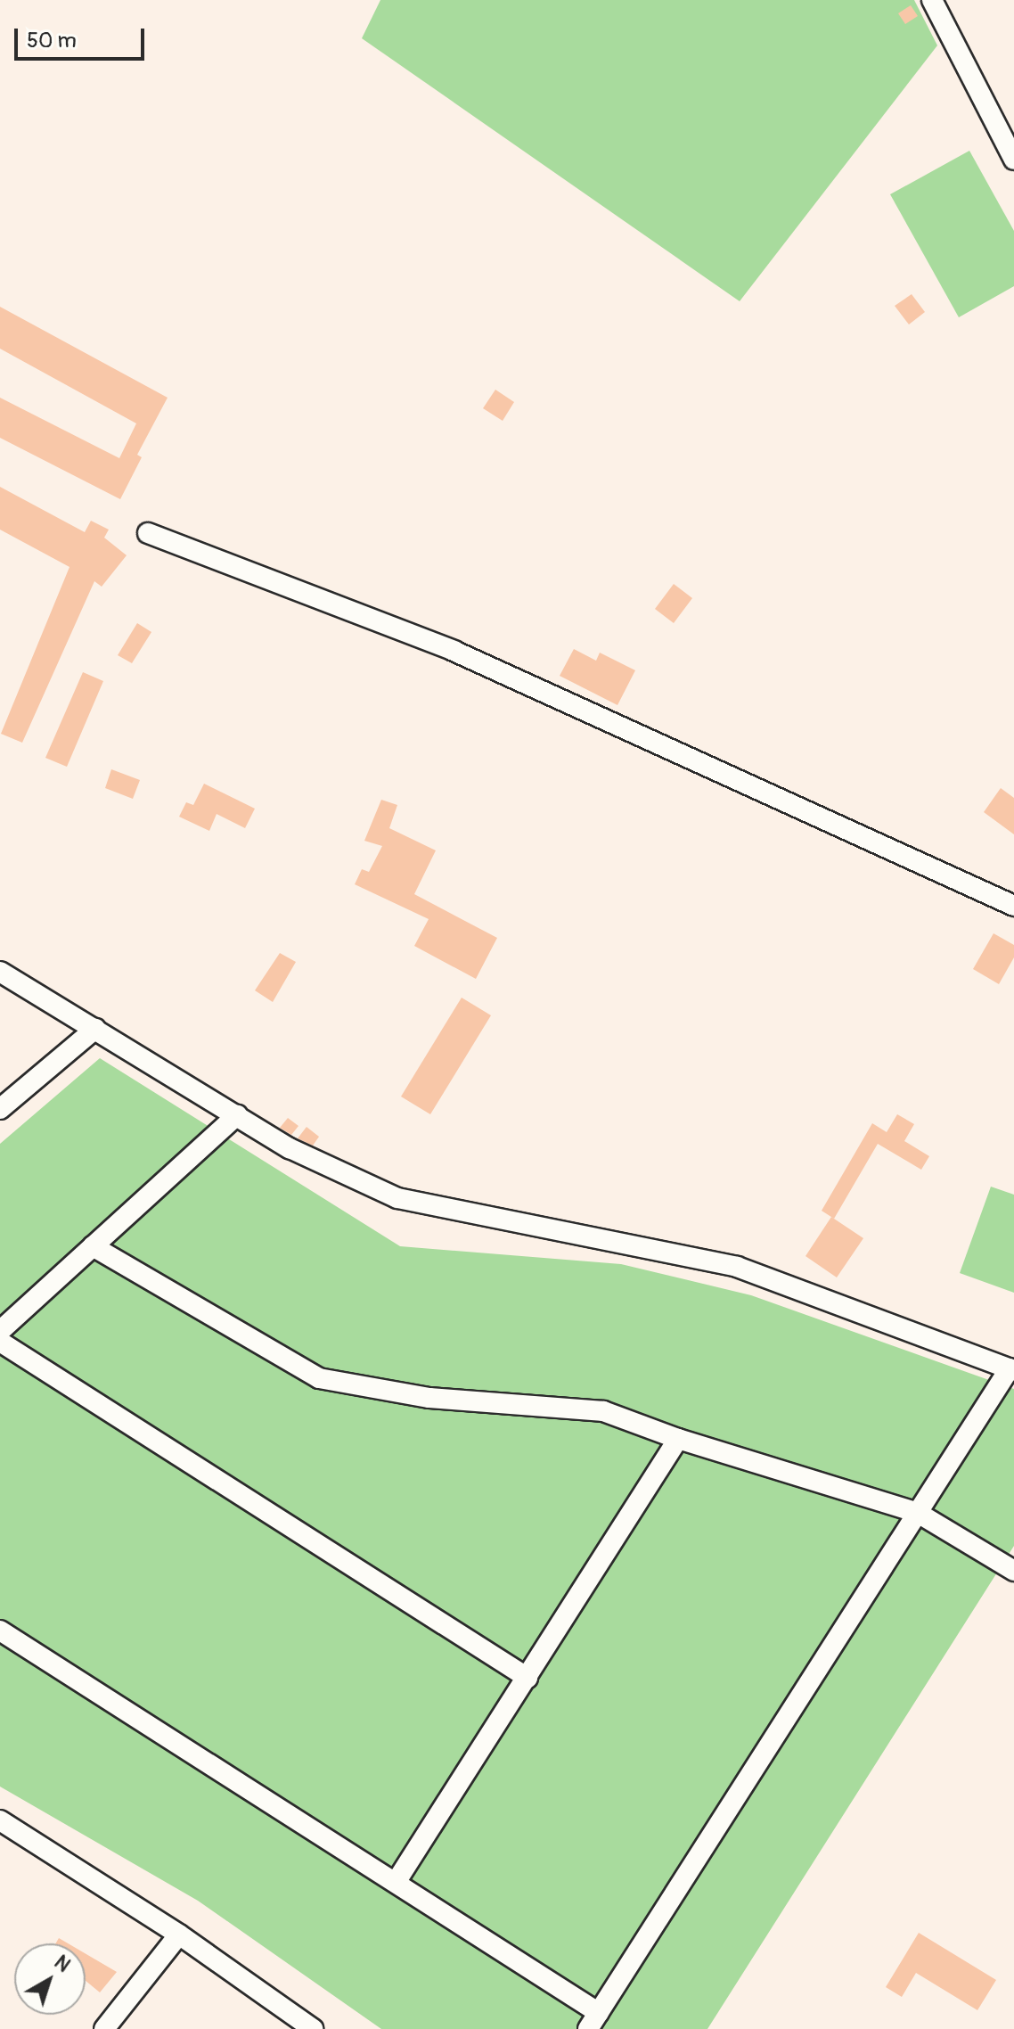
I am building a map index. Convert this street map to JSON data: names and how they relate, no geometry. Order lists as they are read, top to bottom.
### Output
{
  "scale_bar": "50 m",
  "north": "top right"
}
